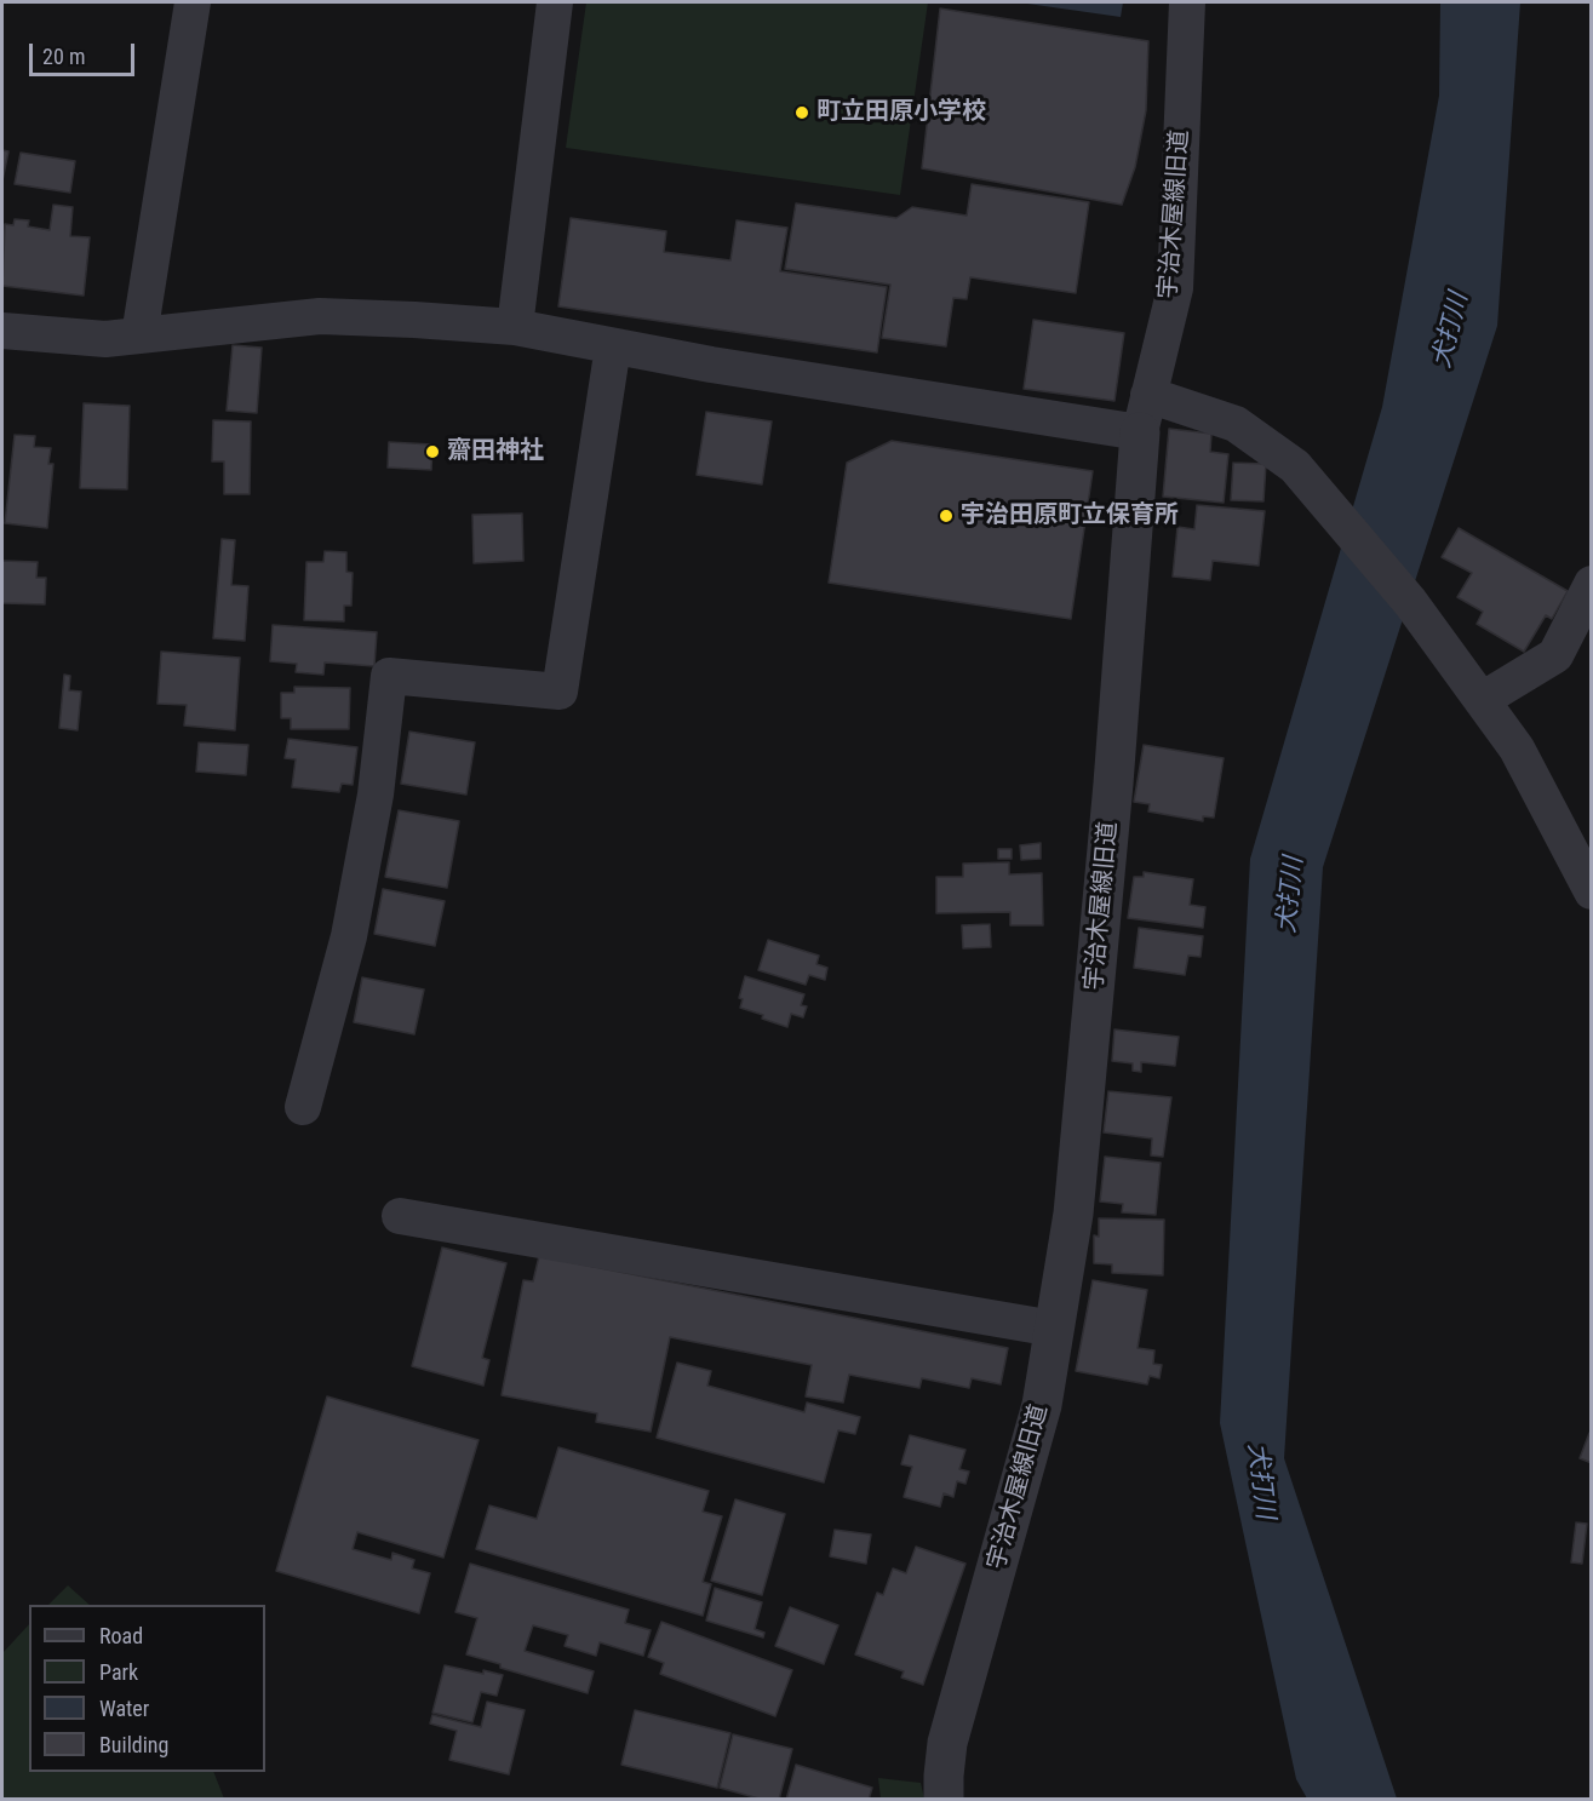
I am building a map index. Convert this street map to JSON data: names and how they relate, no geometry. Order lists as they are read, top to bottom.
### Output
{
  "streets": {
    "street": ["宇治木屋線旧道"]
  },
  "water": ["犬打川"],
  "places": ["町立田原小学校", "齋田神社", "宇治田原町立保育所"],
  "legend": [
    "Road",
    "Park",
    "Water",
    "Building"
  ],
  "scale_bar": "20 m"
}
